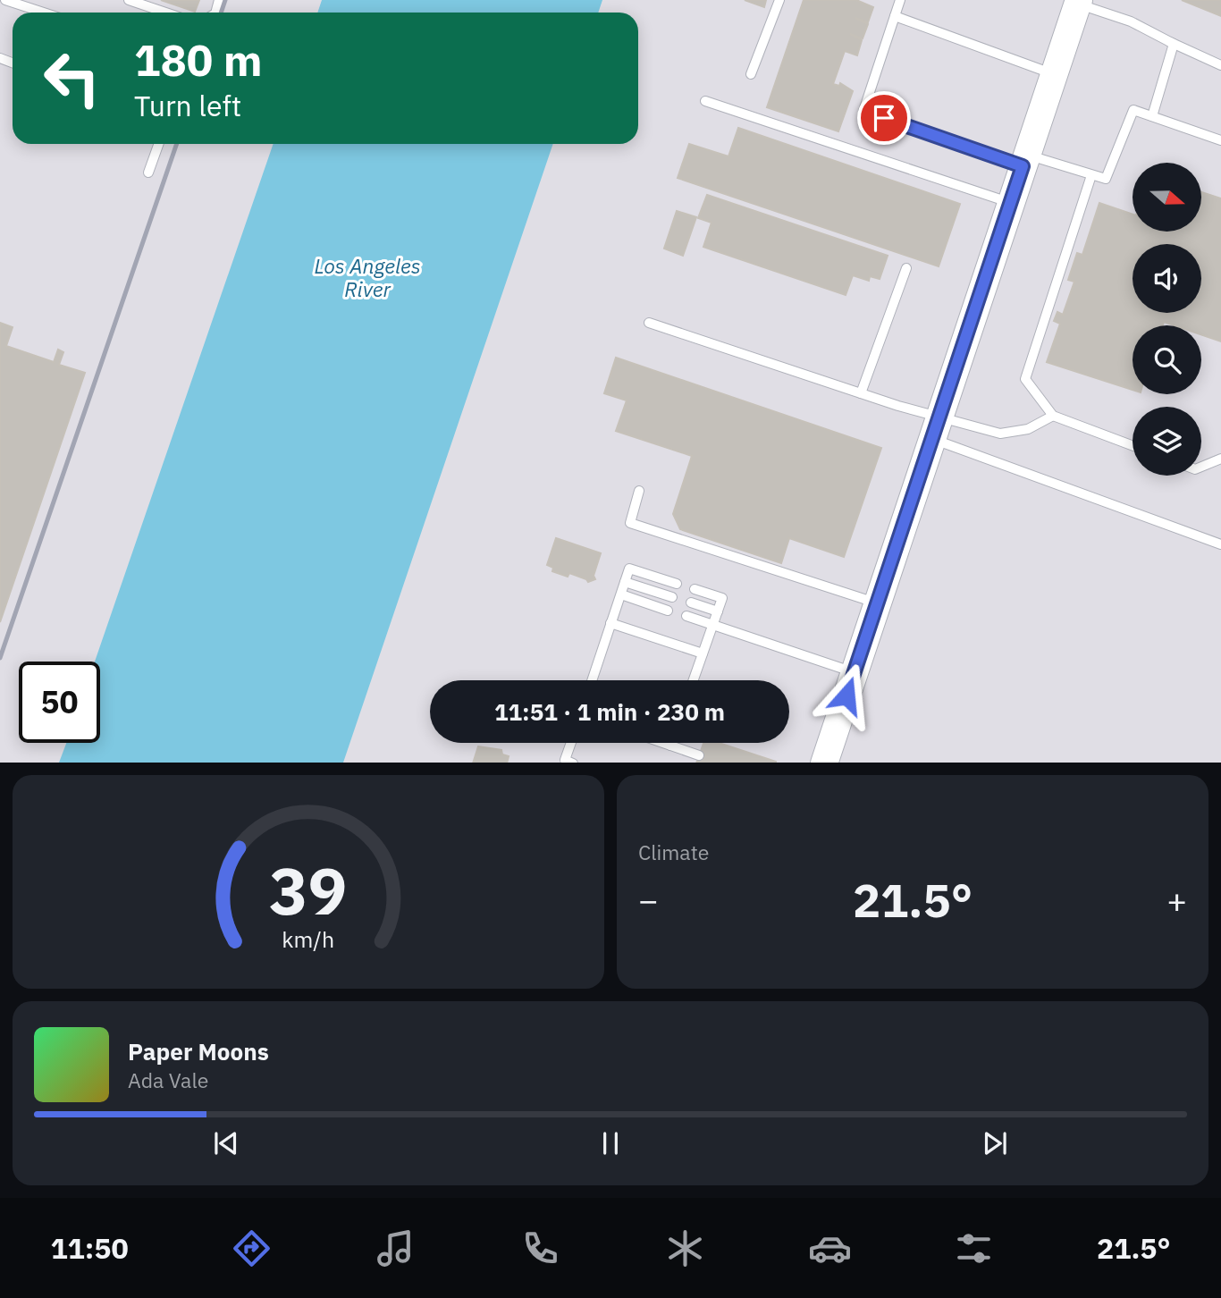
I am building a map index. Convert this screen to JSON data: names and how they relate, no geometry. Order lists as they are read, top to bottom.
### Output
{
  "water": ["Los Angeles River"],
  "north": "right",
  "page": {
    "turn": ["180 m", "Turn left"],
    "limit": "50",
    "trip": "11:51 · 1 min · 230 m",
    "tile": "Climate",
    "heat": ["−", "21.5°", "+"],
    "song": ["Paper Moons", "Ada Vale"],
    "tabs": ["11:50", "21.5°"],
    "gauge": ["39", "km/h"]
  }
}
